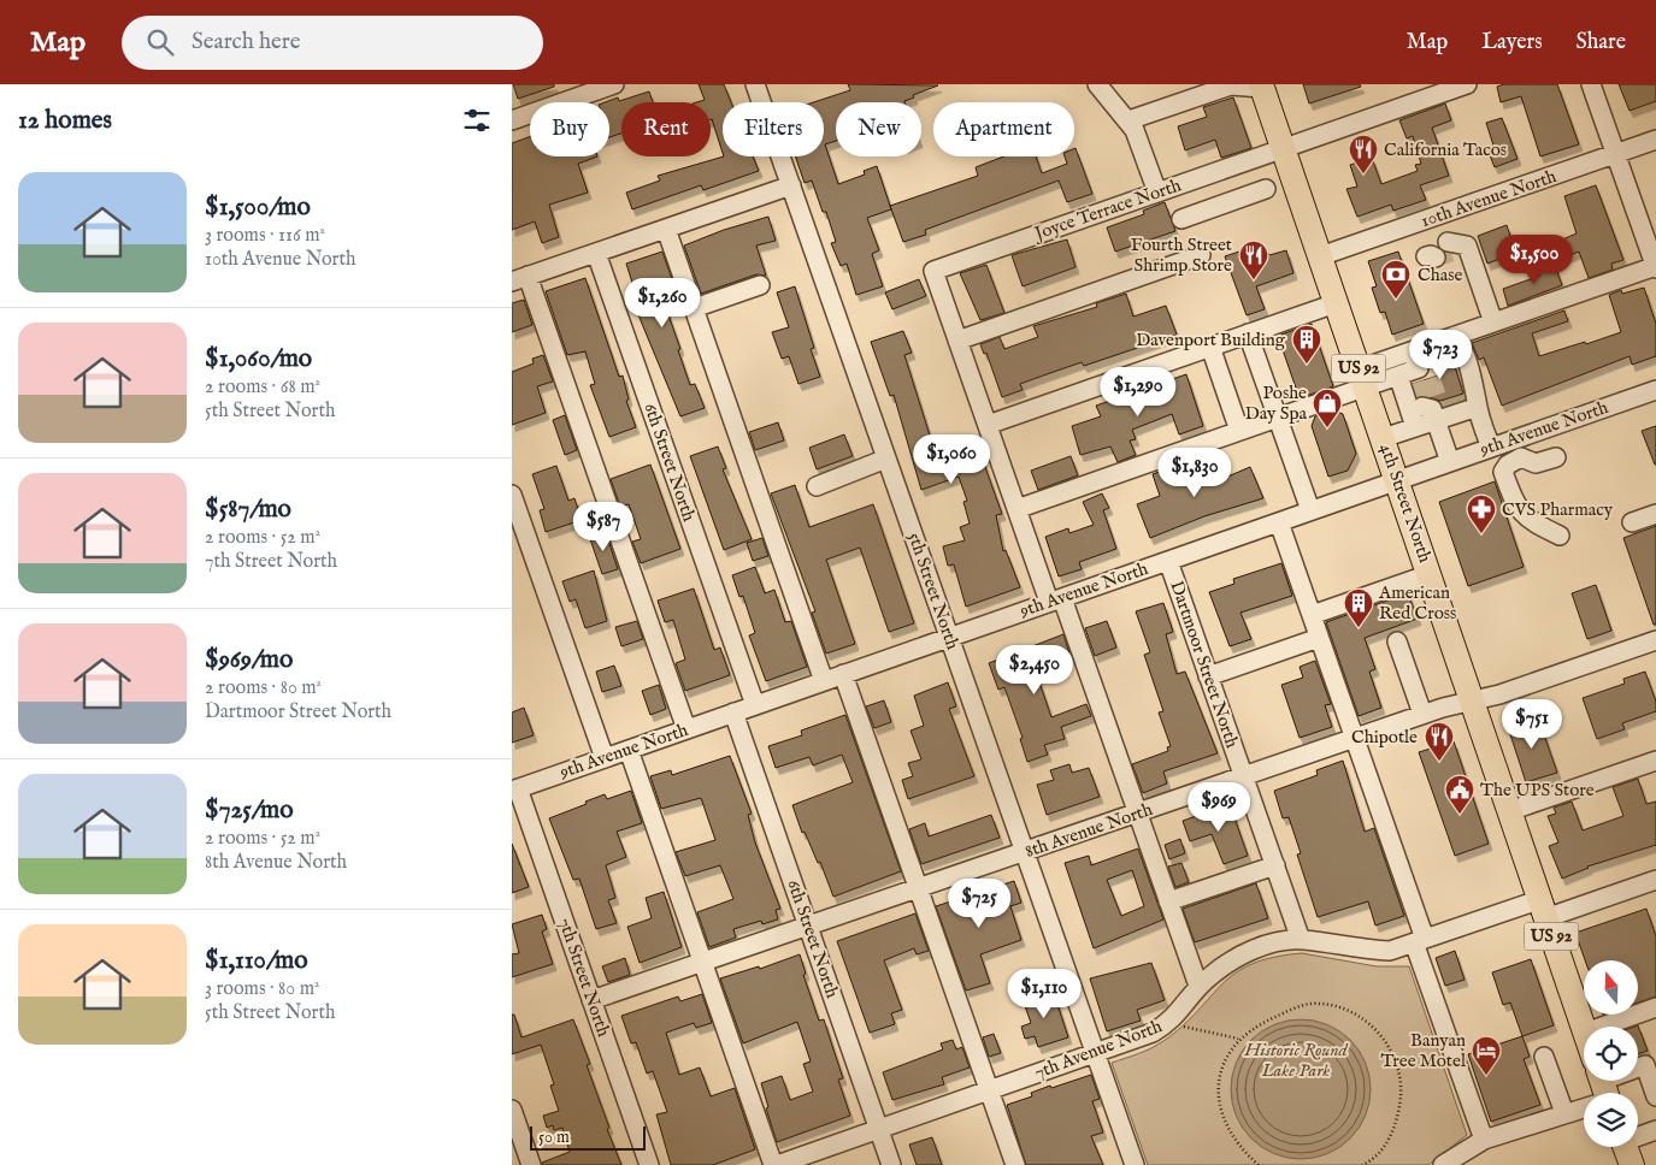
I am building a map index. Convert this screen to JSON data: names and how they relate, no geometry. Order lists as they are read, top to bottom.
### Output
{
  "streets": {
    "main road": ["US 92", "4th Street North"],
    "street": [
      "10th Avenue North",
      "Joyce Terrace North",
      "9th Avenue North",
      "6th Street North",
      "5th Street North",
      "Dartmoor Street North",
      "8th Avenue North",
      "7th Street North",
      "7th Avenue North"
    ]
  },
  "crossings": [
    ["10th Avenue North", "4th Street North"],
    ["Joyce Terrace North", "4th Street North"],
    ["9th Avenue North", "6th Street North"],
    ["9th Avenue North", "4th Street North"],
    ["9th Avenue North", "5th Street North"],
    ["9th Avenue North", "Dartmoor Street North"],
    ["9th Avenue North", "7th Street North"],
    ["6th Street North", "8th Avenue North"],
    ["6th Street North", "7th Avenue North"],
    ["4th Street North", "8th Avenue North"],
    ["4th Street North", "7th Avenue North"],
    ["5th Street North", "8th Avenue North"],
    ["5th Street North", "7th Avenue North"],
    ["Dartmoor Street North", "8th Avenue North"],
    ["Dartmoor Street North", "7th Avenue North"],
    ["8th Avenue North", "7th Street North"]
  ],
  "parks": ["Historic Round Lake Park"],
  "places": {
    "restaurant": ["California Tacos", "Fourth Street Shrimp Store", "Chipotle"],
    "bank": ["Chase"],
    "building": ["Davenport Building", "American Red Cross"],
    "shop": ["Poshe Day Spa"],
    "pharmacy": ["CVS Pharmacy"],
    "public building": ["The UPS Store"],
    "hotel": ["Banyan Tree Motel"]
  },
  "scale_bar": "50 m",
  "north": "top",
  "page": {
    "header": "Map",
    "search": "Search here",
    "nav": ["Map", "Layers", "Share"],
    "heading": "12 homes",
    "chip": [
      "Buy",
      "Rent",
      "Filters",
      "New",
      "Apartment"
    ],
    "list": [
      {
        "name": "$1,500/mo",
        "note": "3 rooms · 116 m² · 10th Avenue North"
      },
      {
        "name": "$1,060/mo",
        "note": "2 rooms · 68 m² · 5th Street North"
      },
      {
        "name": "$587/mo",
        "note": "2 rooms · 52 m² · 7th Street North"
      },
      {
        "name": "$969/mo",
        "note": "2 rooms · 80 m² · Dartmoor Street North"
      },
      {
        "name": "$725/mo",
        "note": "2 rooms · 52 m² · 8th Avenue North"
      },
      {
        "name": "$1,110/mo",
        "note": "3 rooms · 80 m² · 5th Street North"
      }
    ],
    "price": [
      "$1,500",
      "$1,260",
      "$723",
      "$1,290",
      "$1,060",
      "$1,830",
      "$587",
      "$2,450",
      "$751",
      "$969",
      "$725",
      "$1,110"
    ],
    "scale": "50 m"
  }
}
